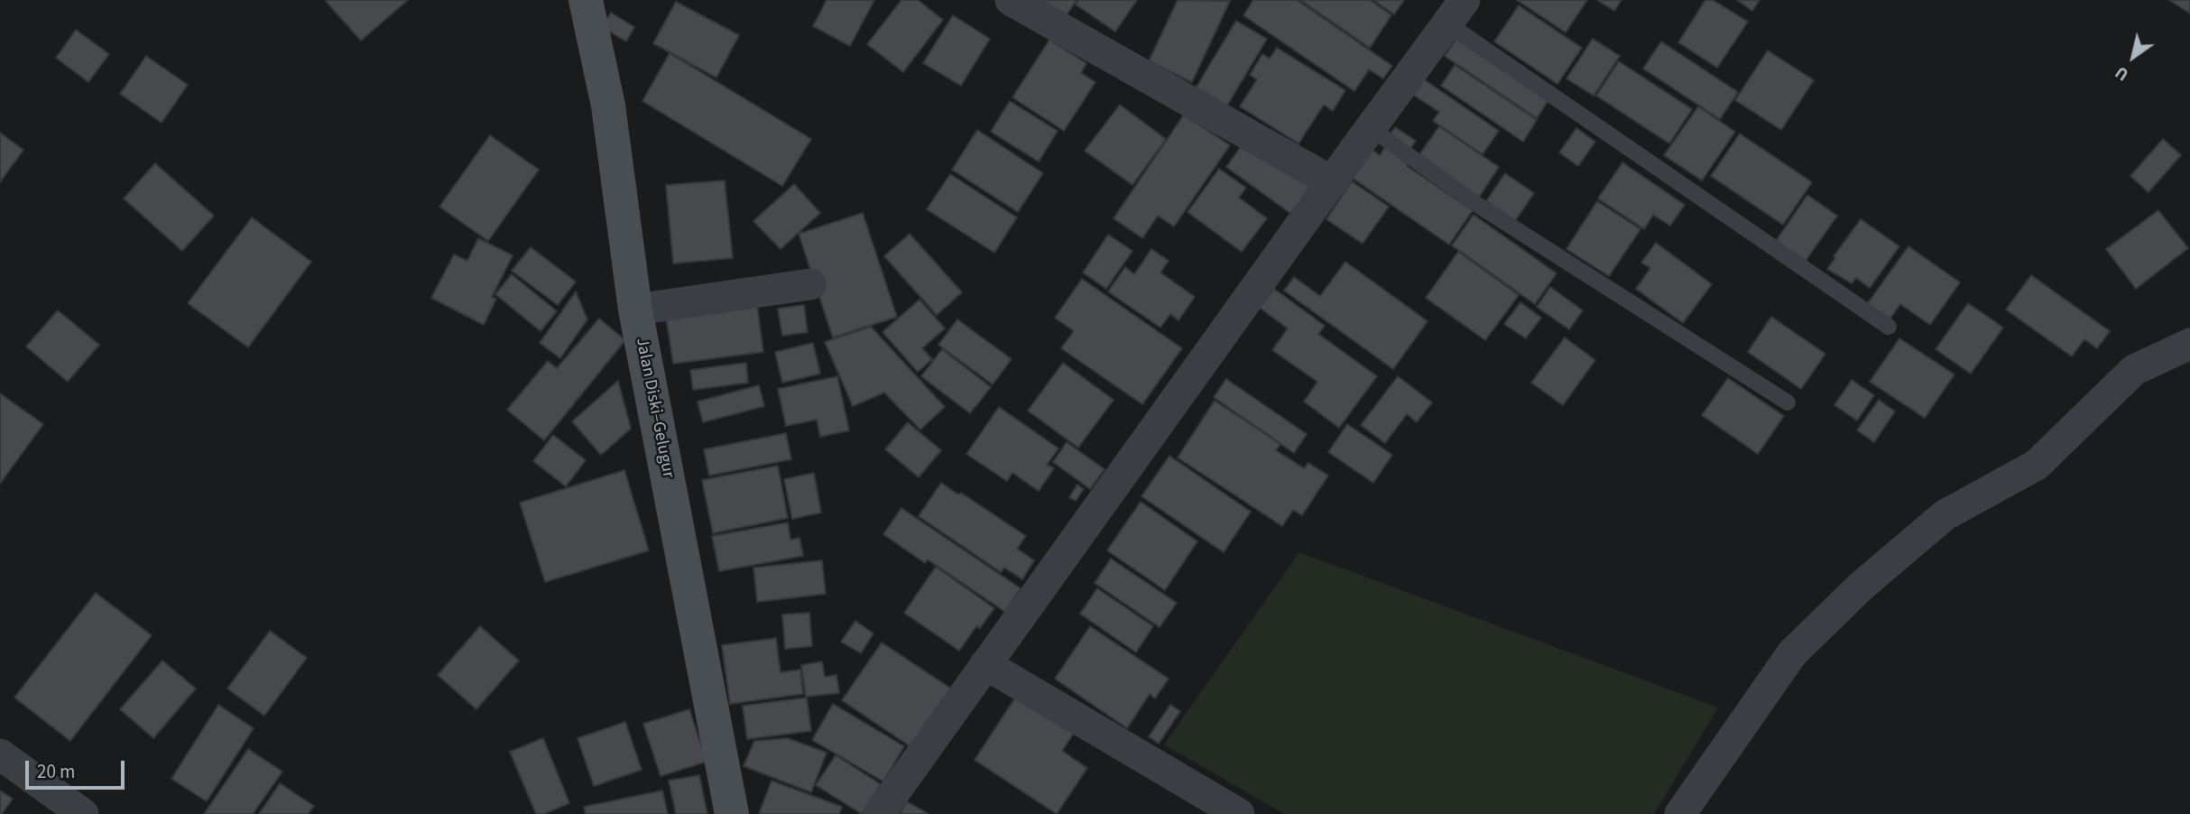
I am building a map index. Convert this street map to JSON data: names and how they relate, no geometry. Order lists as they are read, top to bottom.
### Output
{
  "streets": {
    "main road": ["Jalan Diski–Gelugur"]
  },
  "scale_bar": "20 m",
  "north": "bottom left"
}
